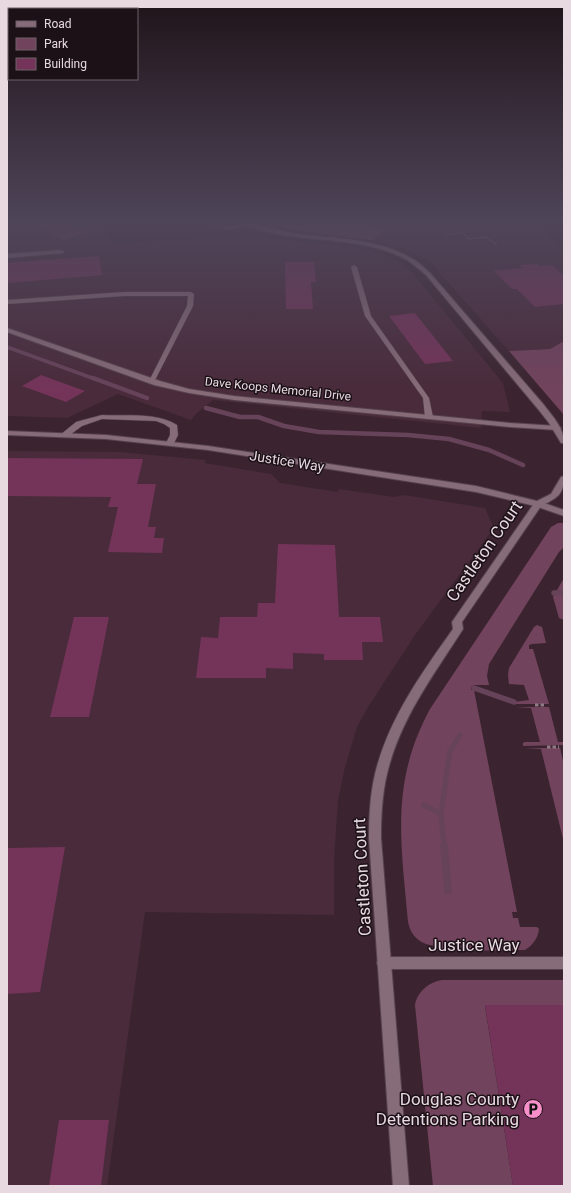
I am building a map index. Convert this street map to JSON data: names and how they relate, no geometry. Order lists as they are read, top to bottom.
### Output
{
  "streets": {
    "street": ["Dave Koops Memorial Drive", "Justice Way", "Castleton Court"]
  },
  "crossings": [
    ["Justice Way", "Castleton Court"]
  ],
  "places": {
    "parking": ["Douglas County Detentions Parking"]
  },
  "legend": ["Road", "Park", "Building"]
}
